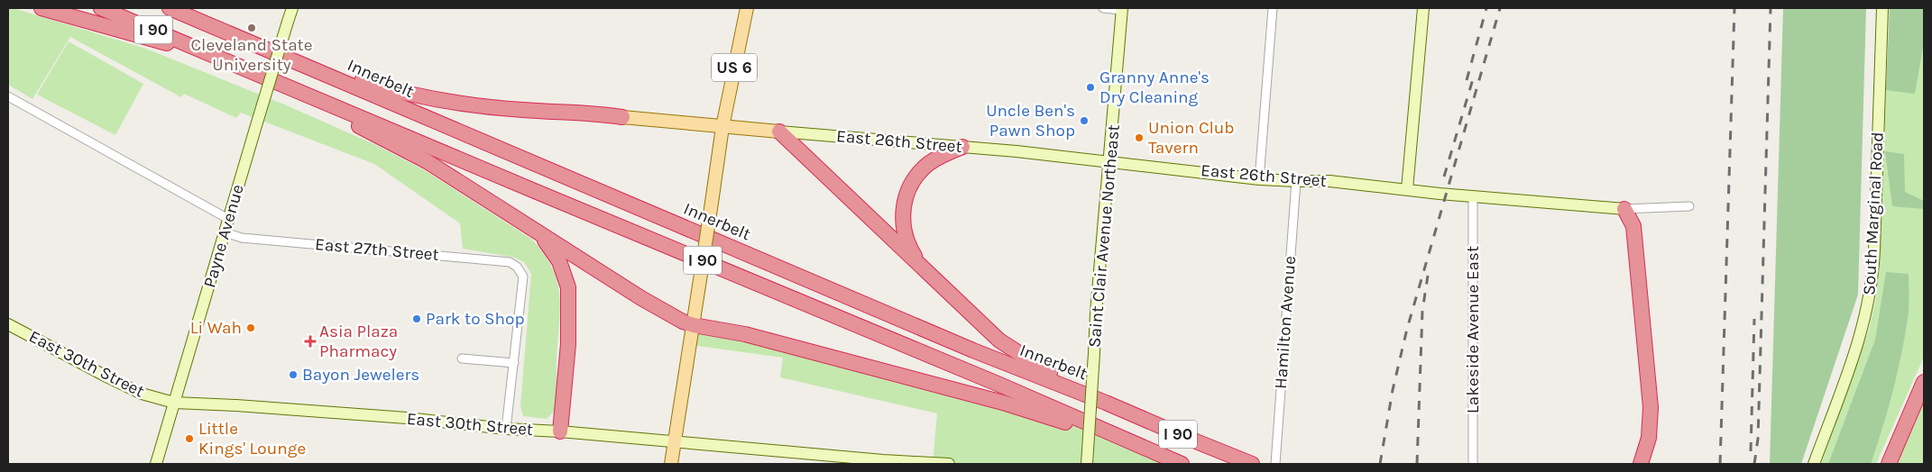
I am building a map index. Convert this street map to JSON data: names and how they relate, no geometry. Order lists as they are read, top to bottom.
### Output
{
  "streets": {
    "highway": ["I 90", "Innerbelt"],
    "main road": ["US 6", "East 26th Street"],
    "street": [
      "South Marginal Road",
      "Payne Avenue",
      "Saint Clair Avenue Northeast",
      "East 27th Street",
      "Hamilton Avenue",
      "Lakeside Avenue East",
      "East 30th Street"
    ]
  },
  "crossings": [
    ["US 6", "East 26th Street"],
    ["US 6", "East 30th Street"],
    ["East 26th Street", "Saint Clair Avenue Northeast"],
    ["East 26th Street", "Hamilton Avenue"],
    ["East 26th Street", "Lakeside Avenue East"],
    ["Payne Avenue", "East 27th Street"],
    ["Payne Avenue", "East 30th Street"]
  ],
  "places": {
    "other": [
      "Cleveland State University",
      "Granny Anne's Dry Cleaning",
      "Uncle Ben's Pawn Shop",
      "Union Club Tavern",
      "Park to Shop",
      "Li Wah",
      "Bayon Jewelers",
      "Little Kings' Lounge"
    ],
    "health": ["Asia Plaza Pharmacy"]
  }
}
